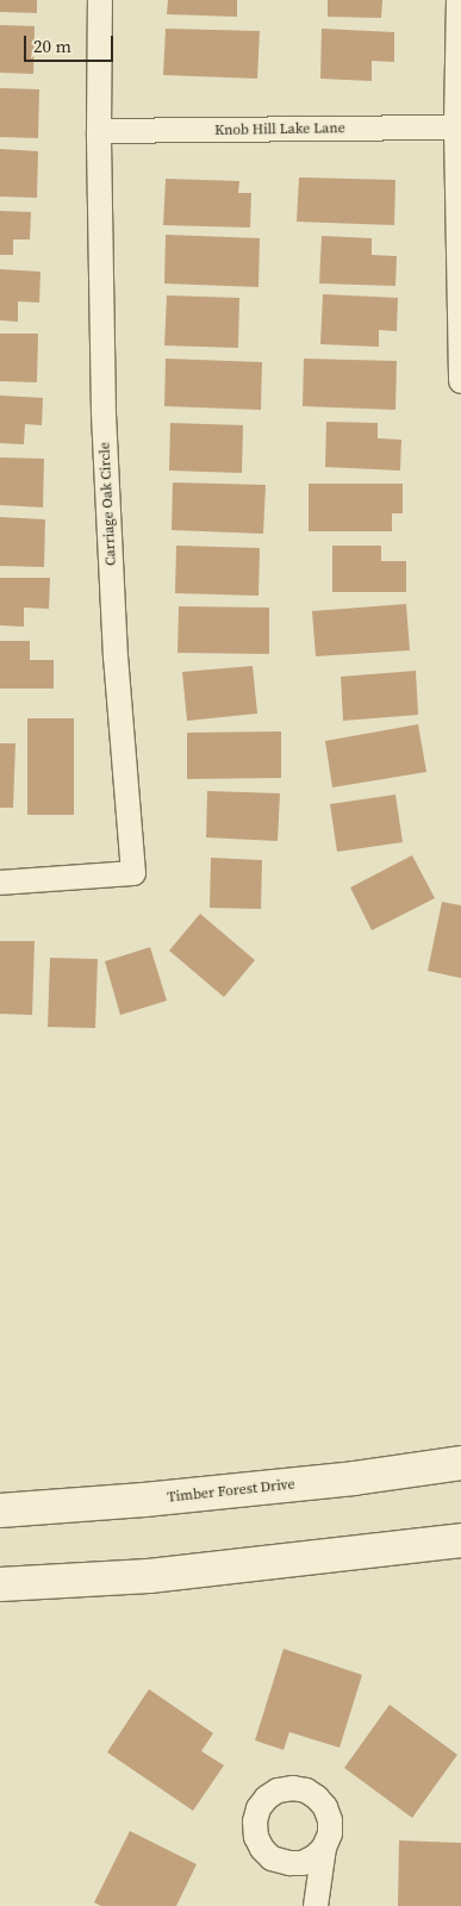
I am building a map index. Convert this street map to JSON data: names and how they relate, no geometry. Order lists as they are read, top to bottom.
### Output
{
  "streets": {
    "main road": ["Timber Forest Drive"],
    "street": ["Knob Hill Lake Lane", "Carriage Oak Circle"]
  },
  "crossings": [
    ["Knob Hill Lake Lane", "Carriage Oak Circle"]
  ],
  "scale_bar": "20 m"
}
